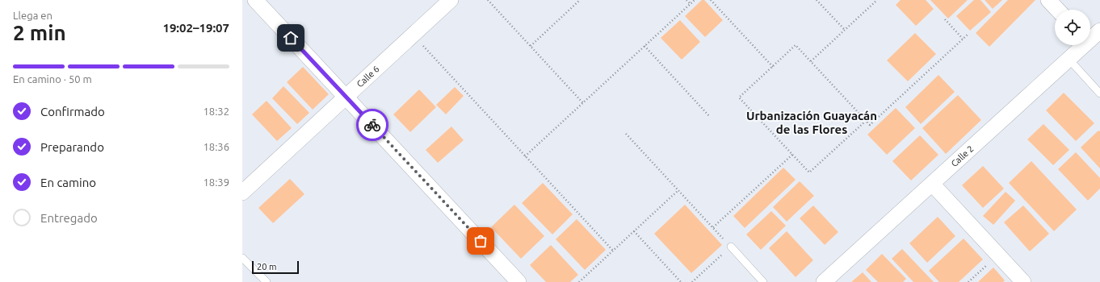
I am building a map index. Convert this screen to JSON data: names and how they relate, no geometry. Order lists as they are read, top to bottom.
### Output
{
  "streets": {
    "street": ["Calle 6", "Calle 2"]
  },
  "districts": ["Urbanización Guayacán de las Flores"],
  "scale_bar": "20 m",
  "page": {
    "heading": ["2 min", "Llega en", "19:02–19:07"],
    "bar": "En camino · 50 m",
    "list": [
      ["Confirmado", "18:32"],
      ["Preparando", "18:36"],
      ["En camino", "18:39"],
      "Entregado"
    ],
    "scale": "20 m"
  }
}
